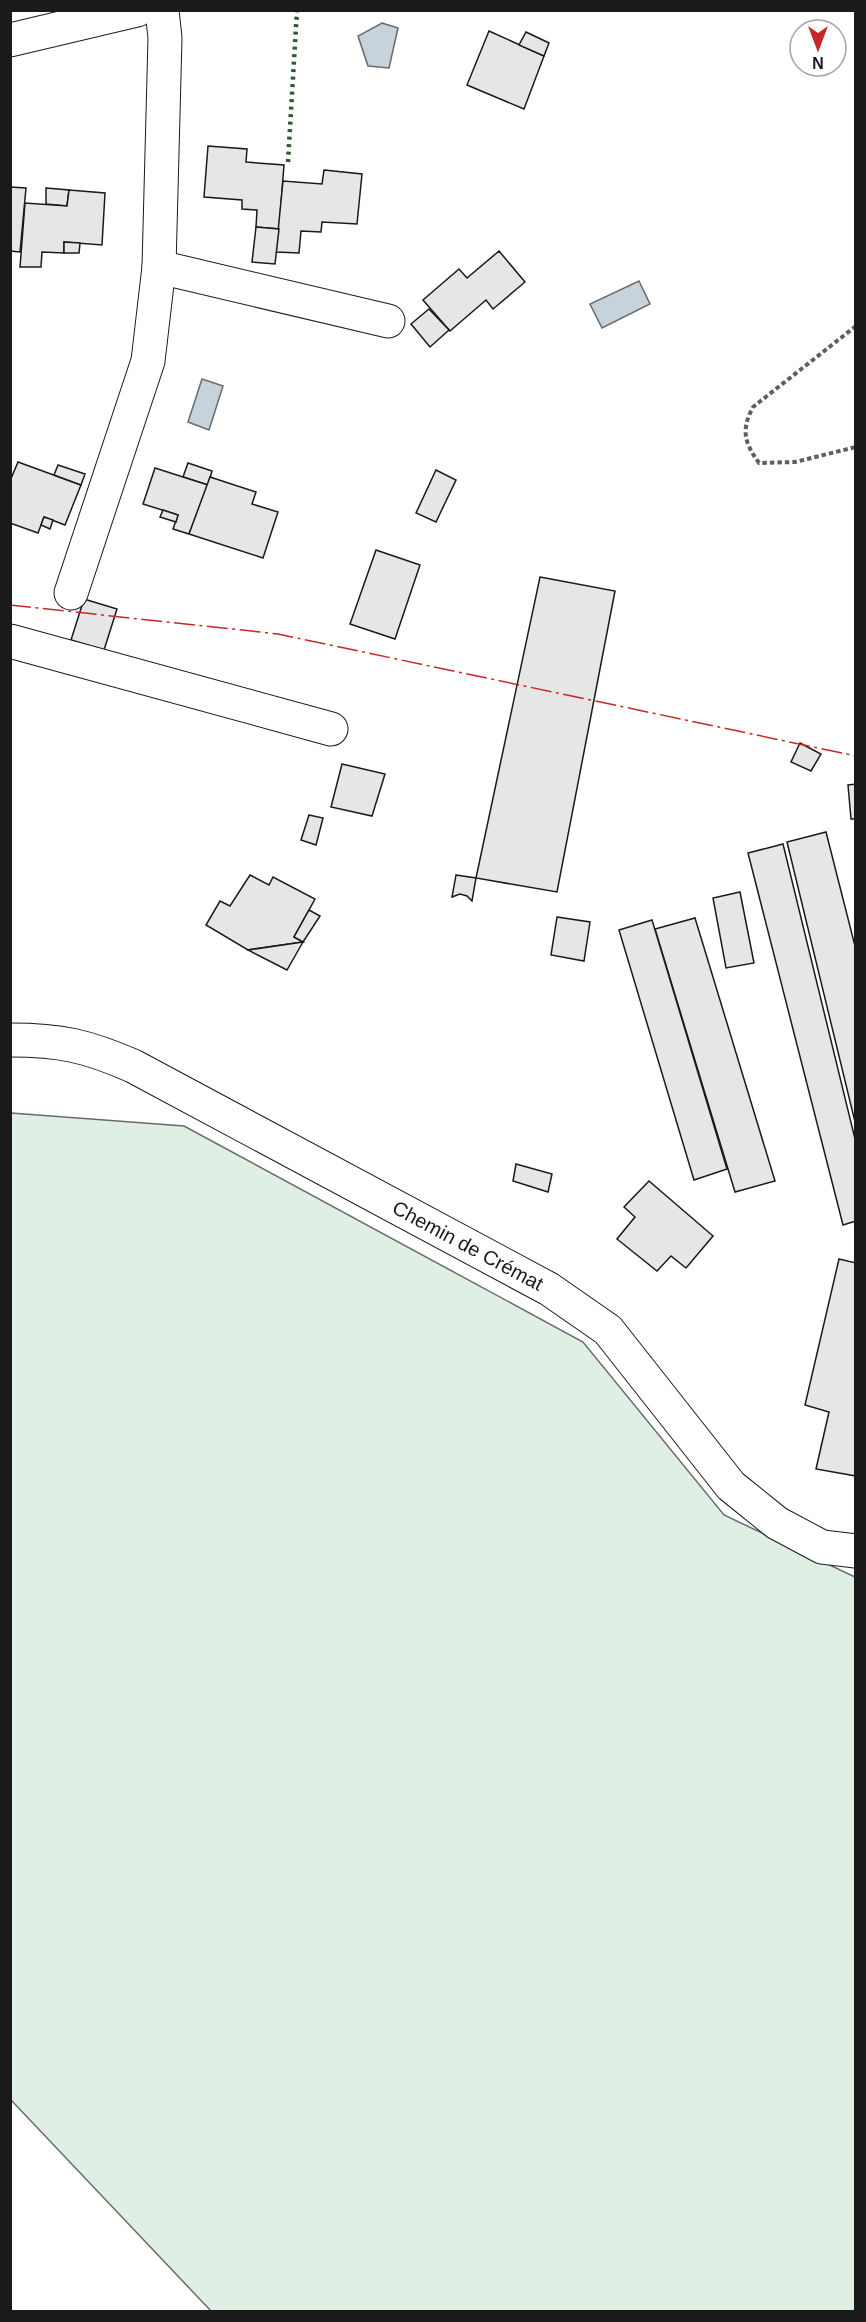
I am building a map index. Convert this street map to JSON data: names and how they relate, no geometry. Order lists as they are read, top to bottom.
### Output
{
  "streets": {
    "street": ["Chemin de Crémat"]
  },
  "north": "bottom"
}
